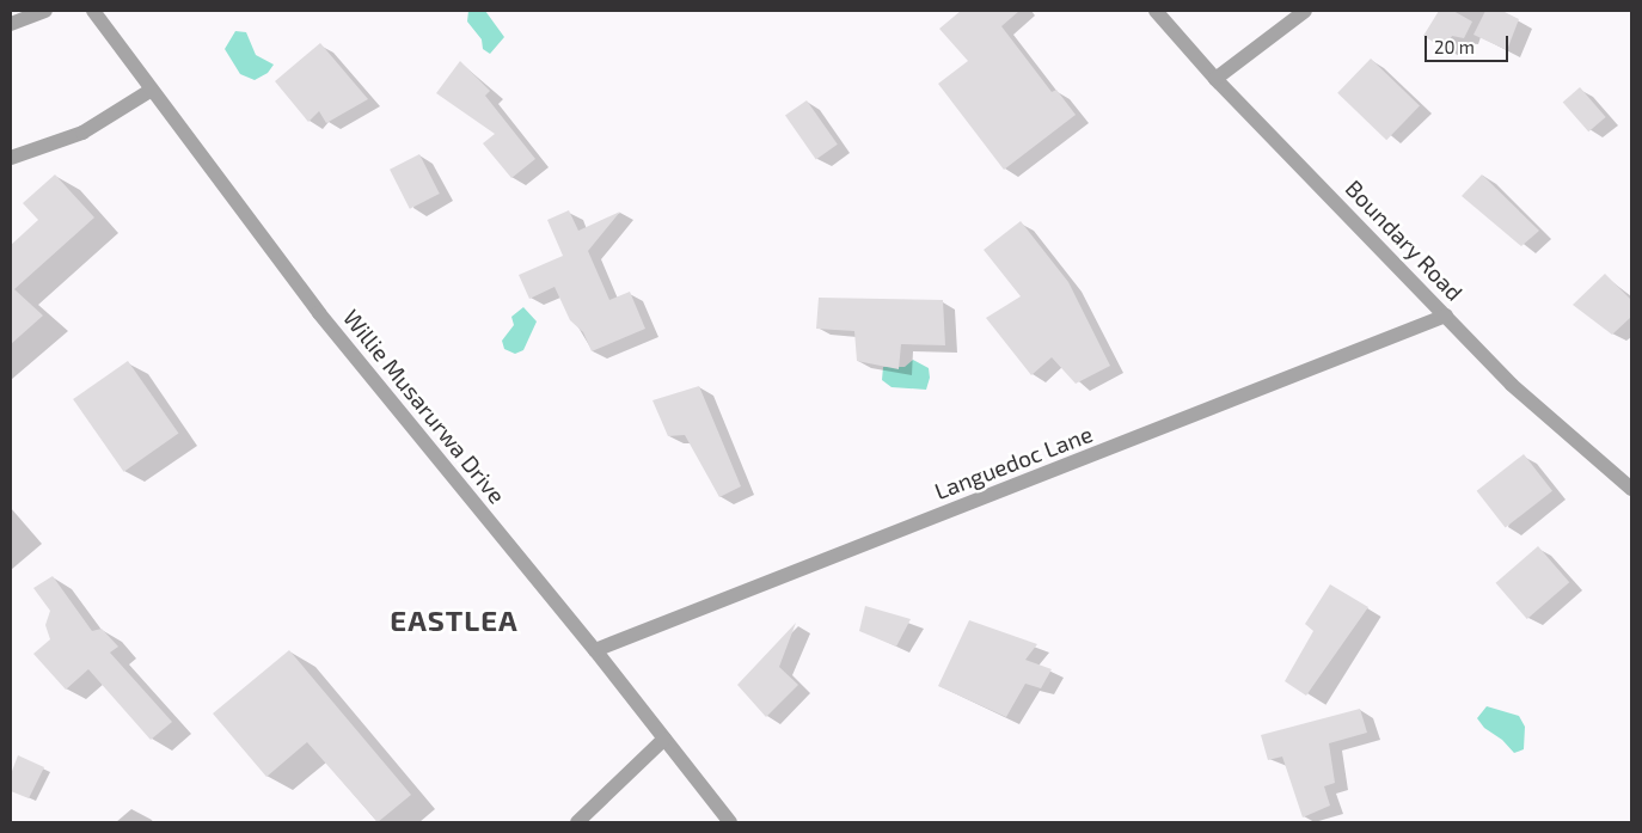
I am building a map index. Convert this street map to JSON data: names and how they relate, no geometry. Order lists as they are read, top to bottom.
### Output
{
  "streets": {
    "street": ["Boundary Road", "Willie Musarurwa Drive", "Languedoc Lane"]
  },
  "crossings": [
    ["Boundary Road", "Languedoc Lane"],
    ["Willie Musarurwa Drive", "Languedoc Lane"]
  ],
  "districts": ["EASTLEA"],
  "scale_bar": "20 m"
}
